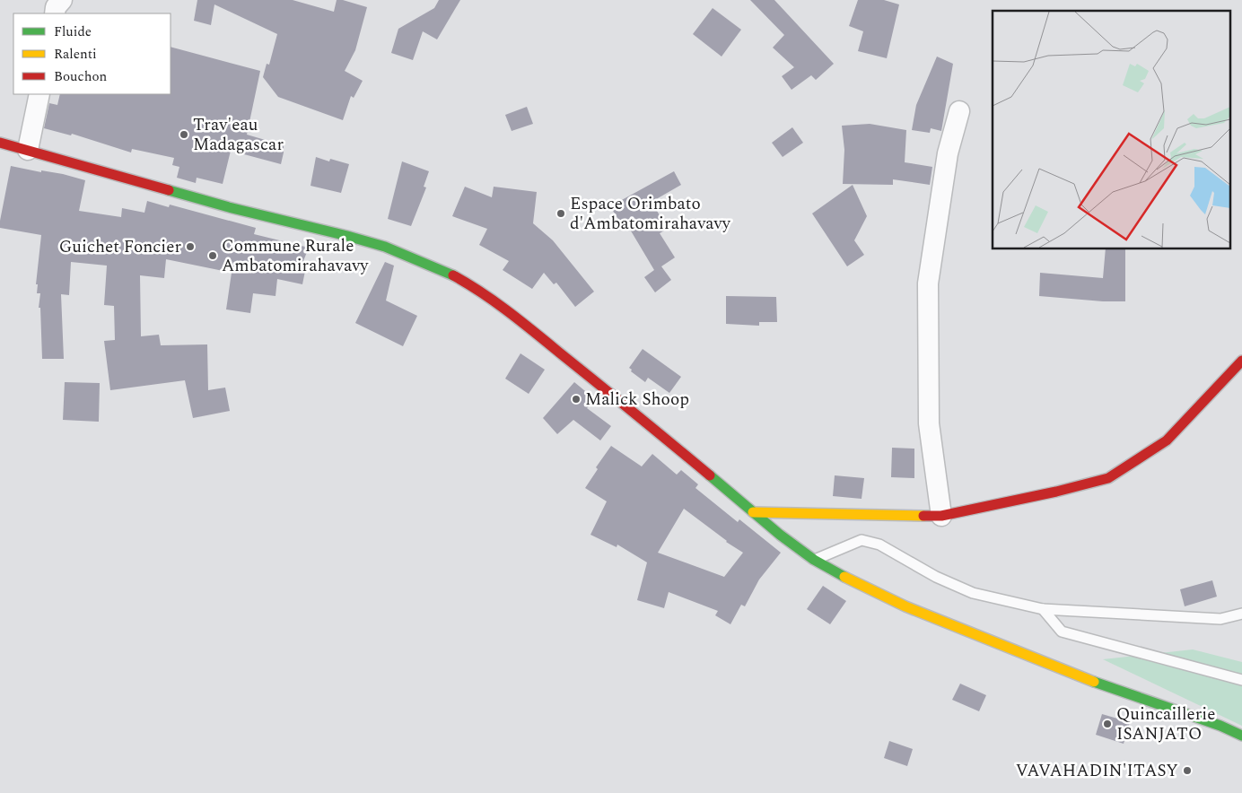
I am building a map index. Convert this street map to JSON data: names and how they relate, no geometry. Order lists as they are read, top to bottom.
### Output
{
  "places": [
    "Trav'eau Madagascar",
    "Espace Orimbato d'Ambatomirahavavy",
    "Guichet Foncier",
    "Commune Rurale Ambatomirahavavy",
    "Malick Shoop",
    "Quincaillerie ISANJATO",
    "VAVAHADIN'ITASY"
  ],
  "legend": ["Fluide", "Ralenti", "Bouchon"]
}
